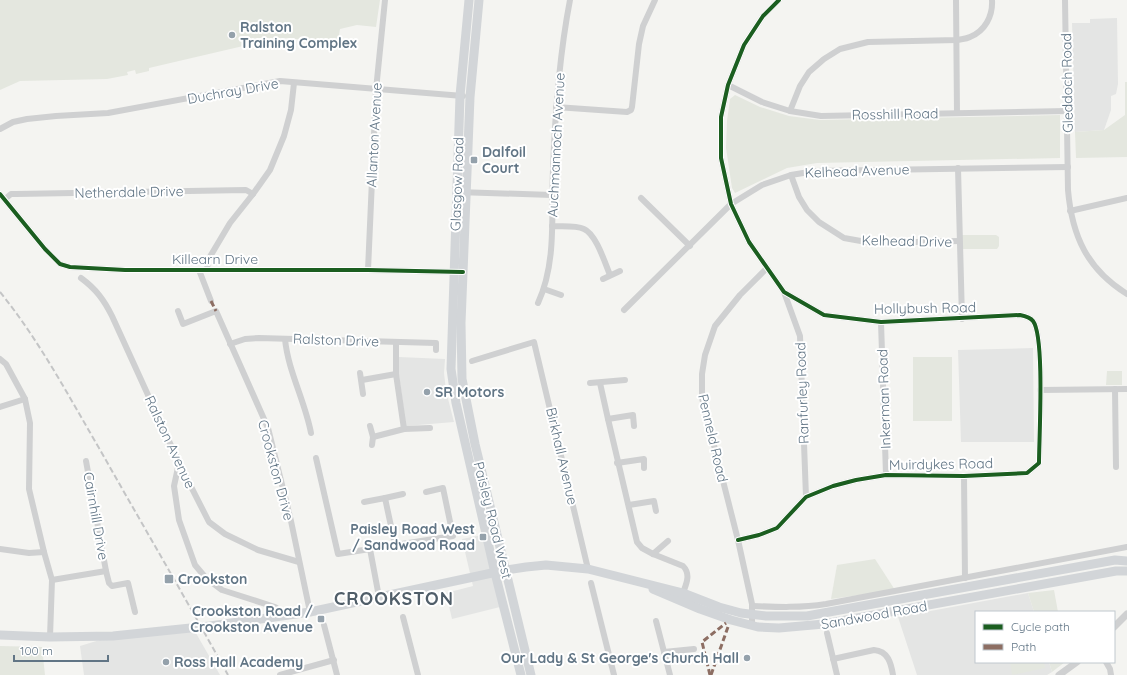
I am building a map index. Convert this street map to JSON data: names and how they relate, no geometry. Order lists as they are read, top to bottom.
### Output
{
  "streets": {
    "main road": ["Glasgow Road", "Paisley Road West", "Sandwood Road"],
    "street": [
      "Gleddoch Road",
      "Duchray Drive",
      "Rosshill Road",
      "Allanton Avenue",
      "Auchmannoch Avenue",
      "Kelhead Avenue",
      "Netherdale Drive",
      "Kelhead Drive",
      "Killearn Drive",
      "Hollybush Road",
      "Ralston Drive",
      "Ranfurley Road",
      "Inkerman Road",
      "Penneld Road",
      "Ralston Avenue",
      "Birkhall Avenue",
      "Muirdykes Road",
      "Crookston Drive",
      "Cairnhill Drive"
    ]
  },
  "crossings": [
    ["Gleddoch Road", "Rosshill Road"],
    ["Gleddoch Road", "Kelhead Avenue"],
    ["Duchray Drive", "Allanton Avenue"],
    ["Duchray Drive", "Glasgow Road"],
    ["Rosshill Road", "Hollybush Road"],
    ["Allanton Avenue", "Killearn Drive"],
    ["Kelhead Avenue", "Kelhead Drive"],
    ["Kelhead Avenue", "Hollybush Road"],
    ["Glasgow Road", "Killearn Drive"],
    ["Glasgow Road", "Paisley Road West"],
    ["Netherdale Drive", "Killearn Drive"],
    ["Hollybush Road", "Ranfurley Road"],
    ["Hollybush Road", "Inkerman Road"],
    ["Hollybush Road", "Penneld Road"],
    ["Hollybush Road", "Muirdykes Road"],
    ["Ralston Drive", "Crookston Drive"],
    ["Ranfurley Road", "Muirdykes Road"],
    ["Inkerman Road", "Muirdykes Road"],
    ["Penneld Road", "Muirdykes Road"],
    ["Penneld Road", "Sandwood Road"],
    ["Ralston Avenue", "Crookston Drive"],
    ["Birkhall Avenue", "Sandwood Road"],
    ["Crookston Drive", "Sandwood Road"],
    ["Paisley Road West", "Sandwood Road"]
  ],
  "districts": ["CROOKSTON"],
  "places": {
    "other": [
      "Ralston Training Complex",
      "SR Motors",
      "Our Lady & St George's Church Hall",
      "Ross Hall Academy"
    ],
    "transit": [
      "Dalfoil Court",
      "Paisley Road West / Sandwood Road",
      "Crookston",
      "Crookston Road / Crookston Avenue"
    ]
  },
  "legend": ["Cycle path", "Path"],
  "scale_bar": "100 m"
}
